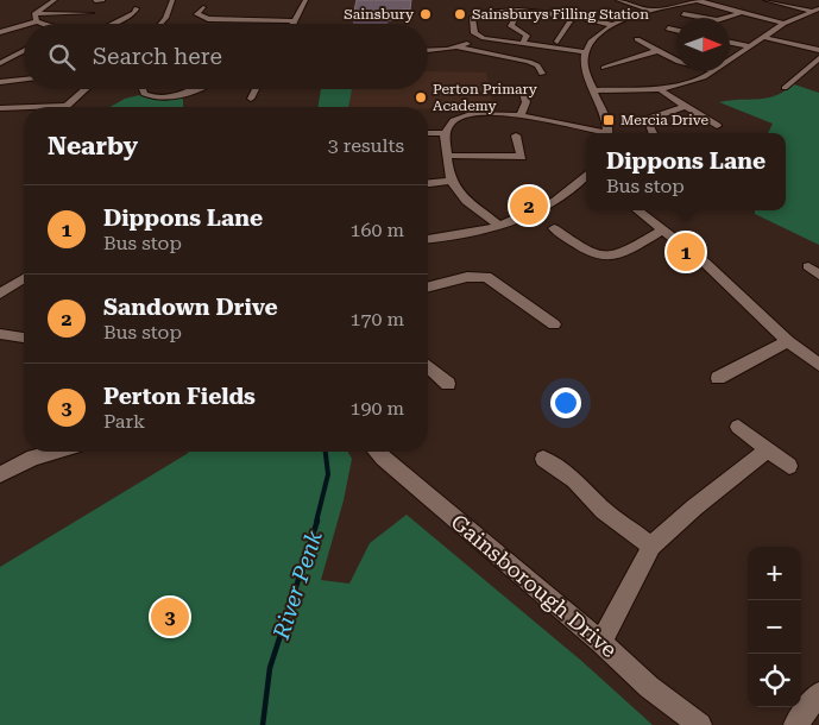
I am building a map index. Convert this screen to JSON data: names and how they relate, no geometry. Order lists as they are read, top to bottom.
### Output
{
  "streets": {
    "street": ["Gainsborough Drive"]
  },
  "water": ["River Penk"],
  "places": {
    "other": ["Sainsbury", "Sainsburys Filling Station", "Perton Primary Academy"],
    "transit": ["Mercia Drive"]
  },
  "north": "right",
  "page": {
    "search": "Search here",
    "heading": ["Nearby", "3 results"],
    "popup": ["Dippons Lane", "Bus stop"],
    "pins": ["2", "1", "3"],
    "list": [
      {
        "mark": "1",
        "name": "Dippons Lane",
        "note": "Bus stop",
        "value": "160 m"
      },
      {
        "mark": "2",
        "name": "Sandown Drive",
        "note": "Bus stop",
        "value": "170 m"
      },
      {
        "mark": "3",
        "name": "Perton Fields",
        "note": "Park",
        "value": "190 m"
      }
    ],
    "map_buttons": ["+", "−"]
  }
}
